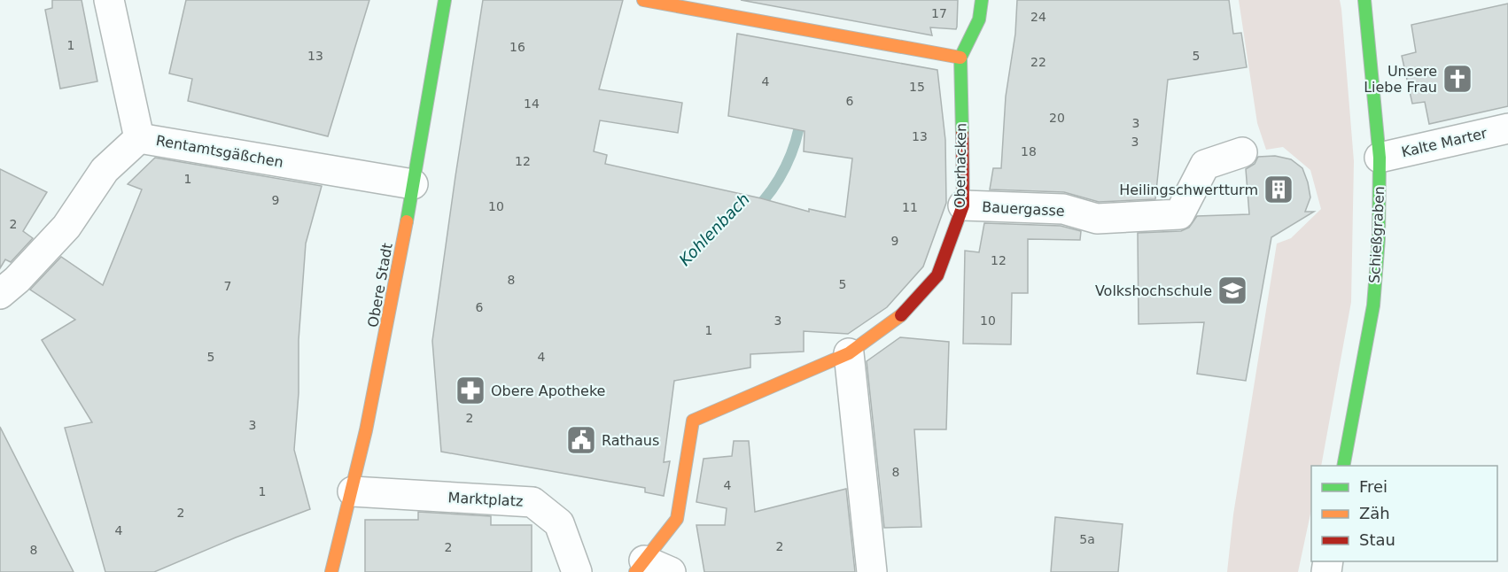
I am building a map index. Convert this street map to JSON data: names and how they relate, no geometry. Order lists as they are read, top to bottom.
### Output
{
  "streets": {
    "street": [
      "Kalte Marter",
      "Rentamtsgäßchen",
      "Oberhacken",
      "Bauergasse",
      "Schießgraben",
      "Obere Stadt",
      "Marktplatz"
    ]
  },
  "crossings": [
    ["Kalte Marter", "Schießgraben"],
    ["Rentamtsgäßchen", "Obere Stadt"],
    ["Oberhacken", "Bauergasse"],
    ["Obere Stadt", "Marktplatz"]
  ],
  "water": ["Kohlenbach"],
  "places": {
    "church": ["Unsere Liebe Frau"],
    "building": ["Heilingschwertturm"],
    "school or university": ["Volkshochschule"],
    "pharmacy": ["Obere Apotheke"],
    "public building": ["Rathaus"]
  },
  "house_numbers": [
    "17",
    "24",
    "1",
    "16",
    "13",
    "5",
    "22",
    "4",
    "15",
    "6",
    "14",
    "20",
    "3",
    "13",
    "3",
    "18",
    "12",
    "1",
    "9",
    "10",
    "11",
    "2",
    "9",
    "12",
    "8",
    "5",
    "7",
    "6",
    "3",
    "10",
    "1",
    "5",
    "4",
    "2",
    "3",
    "8",
    "4",
    "1",
    "2",
    "4",
    "5a",
    "2",
    "2",
    "8"
  ],
  "legend": ["Frei", "Zäh", "Stau"]
}
